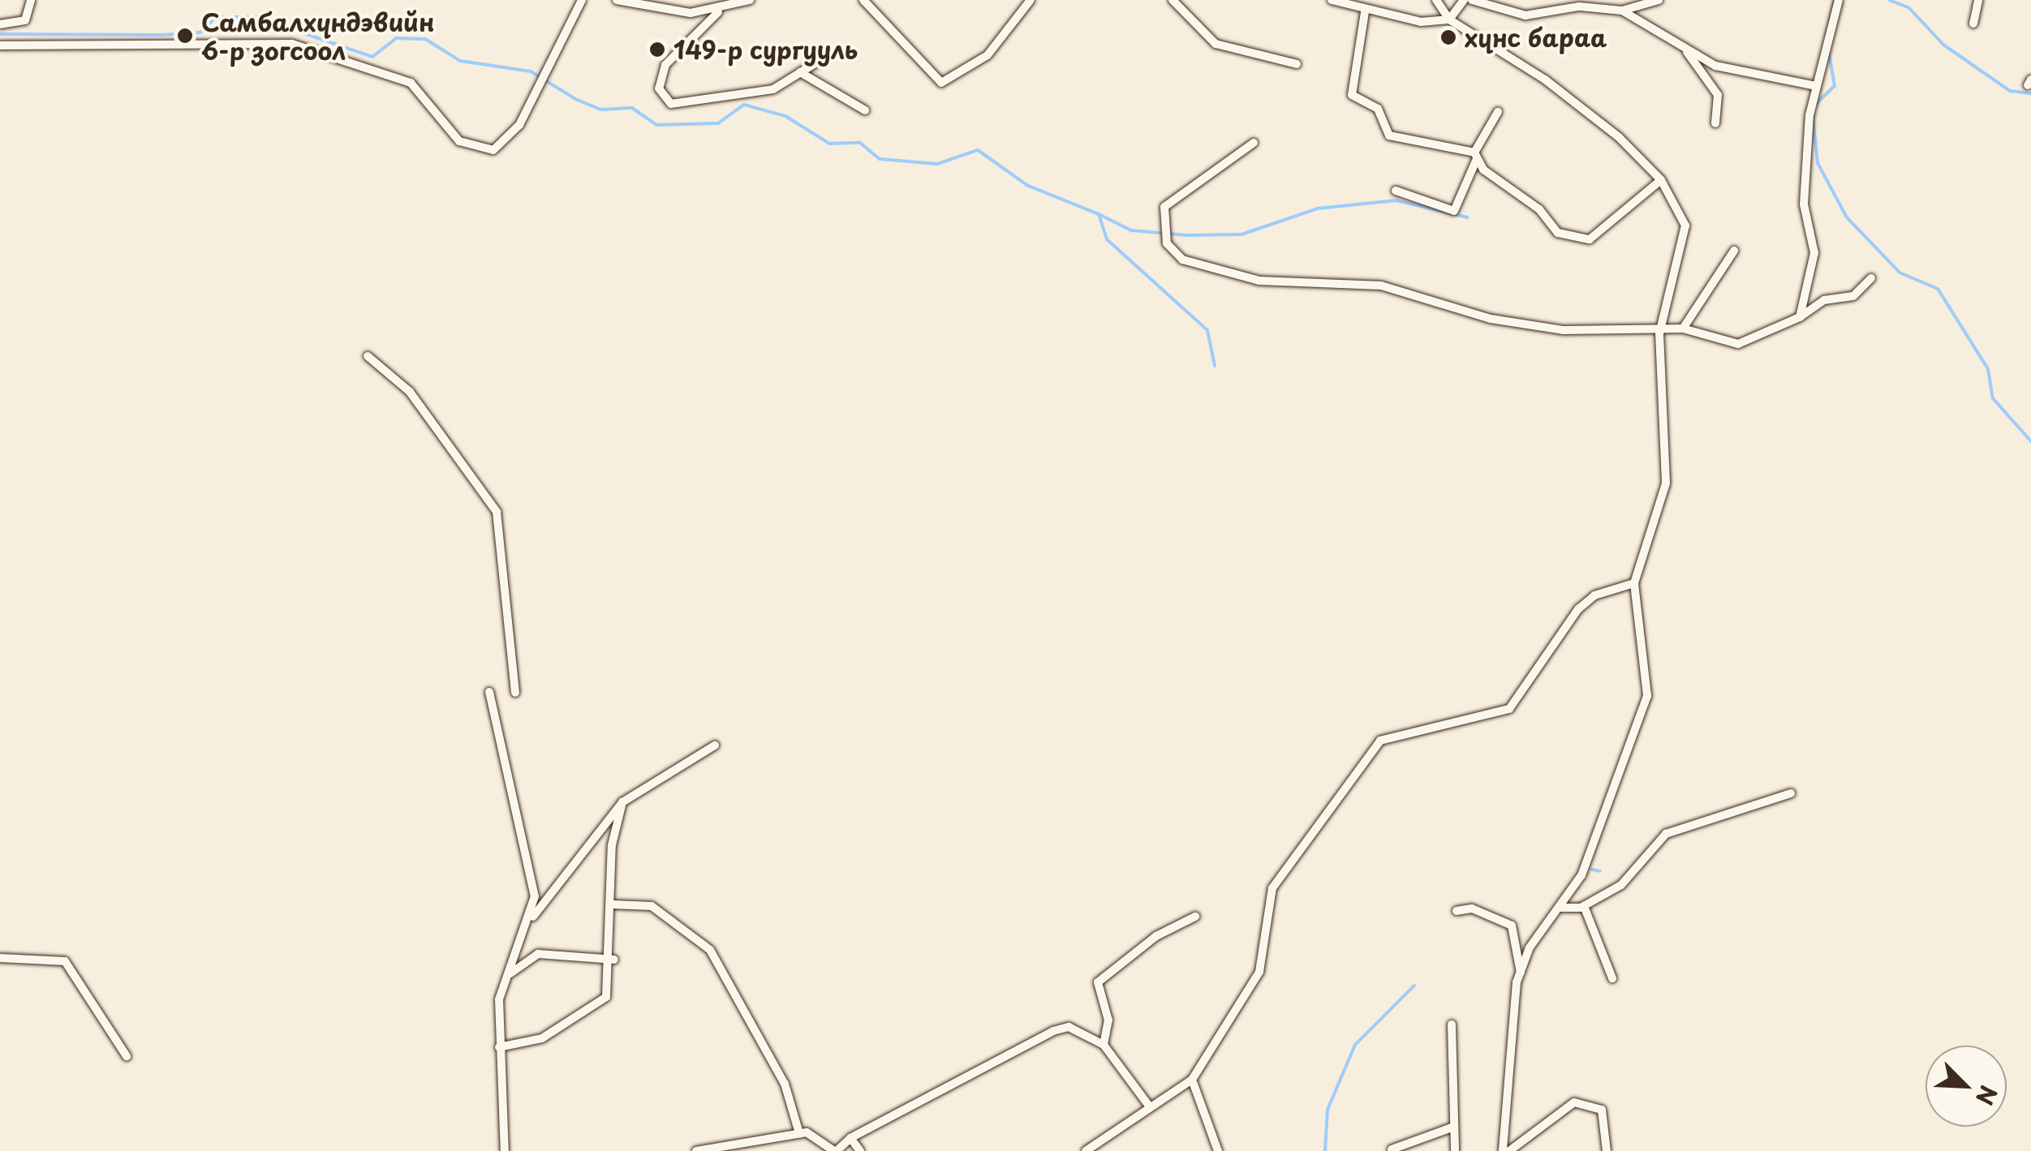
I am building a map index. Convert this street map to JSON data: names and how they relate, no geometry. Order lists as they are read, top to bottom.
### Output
{
  "places": ["Самбалхүндэвийн 6-р зогсоол", "хүнс бараа", "149-р сургууль"],
  "north": "bottom right"
}
